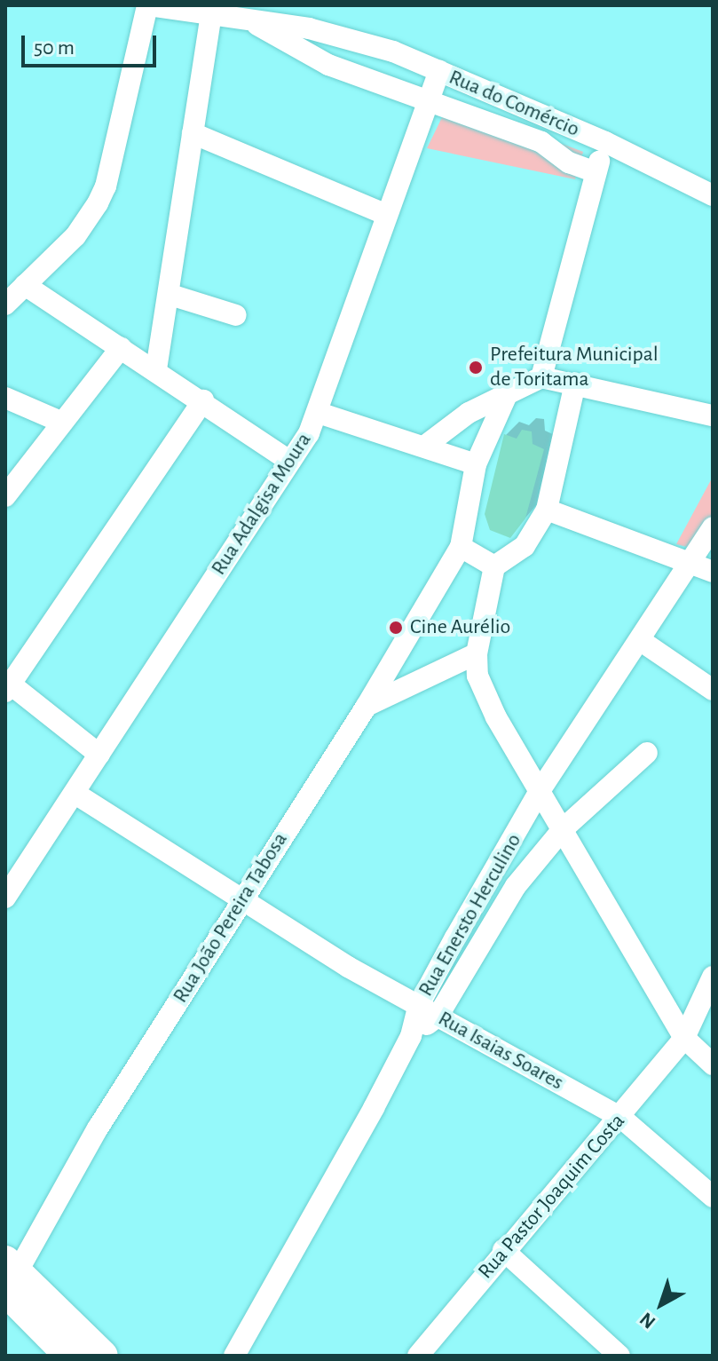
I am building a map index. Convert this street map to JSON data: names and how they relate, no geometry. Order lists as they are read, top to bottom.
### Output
{
  "streets": {
    "street": [
      "Rua do Comércio",
      "Rua Adalgisa Moura",
      "Rua Enersto Herculino",
      "Rua João Pereira Tabosa",
      "Rua Isaias Soares",
      "Rua Pastor Joaquim Costa"
    ]
  },
  "crossings": [
    ["Rua do Comércio", "Rua Adalgisa Moura"],
    ["Rua Adalgisa Moura", "Rua Isaias Soares"],
    ["Rua Enersto Herculino", "Rua Isaias Soares"],
    ["Rua João Pereira Tabosa", "Rua Isaias Soares"],
    ["Rua Isaias Soares", "Rua Pastor Joaquim Costa"]
  ],
  "places": ["Prefeitura Municipal de Toritama", "Cine Aurélio"],
  "scale_bar": "50 m",
  "north": "bottom left"
}
